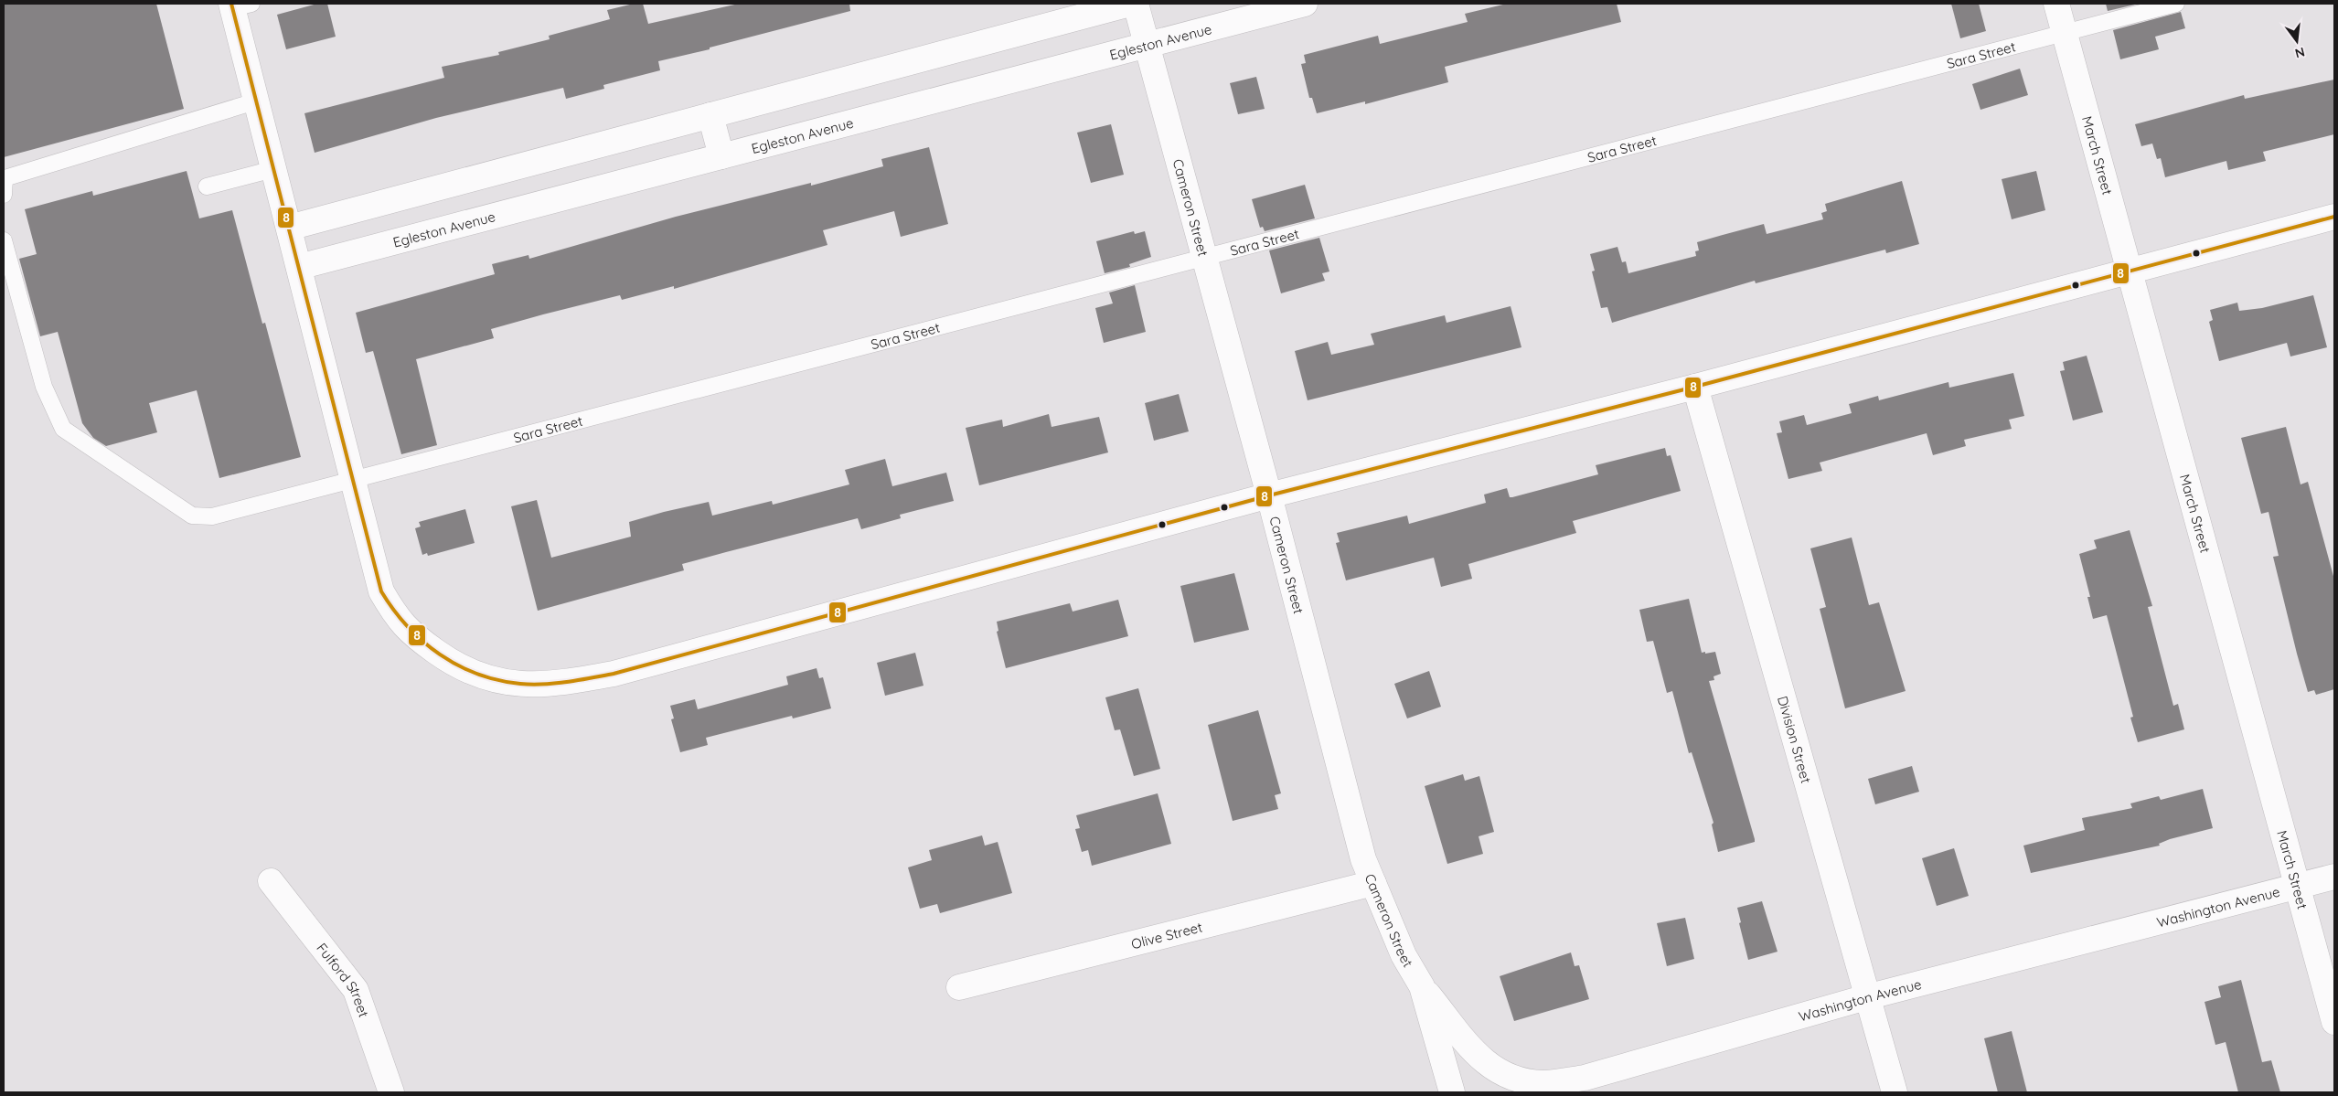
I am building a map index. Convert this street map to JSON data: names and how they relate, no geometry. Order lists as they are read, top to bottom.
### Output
{
  "streets": {
    "street": [
      "Egleston Avenue",
      "March Street",
      "Cameron Street",
      "Division Street",
      "Washington Avenue",
      "Olive Street",
      "Fulford Street"
    ],
    "lane": ["Sara Street"]
  },
  "crossings": [
    ["Egleston Avenue", "Cameron Street"],
    ["Sara Street", "March Street"],
    ["Sara Street", "Cameron Street"],
    ["March Street", "Washington Avenue"],
    ["Cameron Street", "Washington Avenue"],
    ["Cameron Street", "Olive Street"],
    ["Division Street", "Washington Avenue"]
  ],
  "lines": ["transit line 8"],
  "north": "bottom"
}
